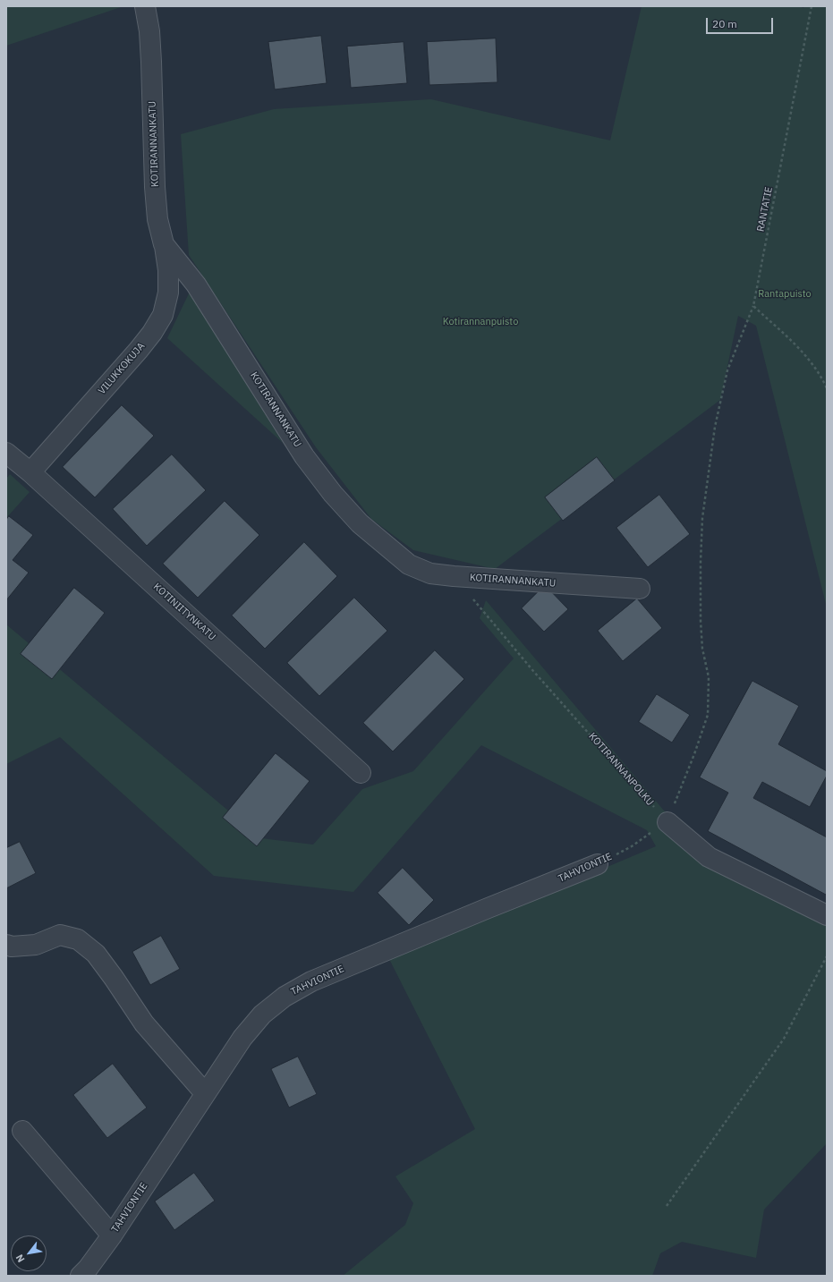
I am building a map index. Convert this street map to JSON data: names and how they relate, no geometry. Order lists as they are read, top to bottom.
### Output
{
  "streets": {
    "street": [
      "KOTIRANNANKATU",
      "VILUKKOKUJA",
      "KOTINIITYNKATU",
      "TAHVIONTIE"
    ],
    "path": ["RANTATIE", "KOTIRANNANPOLKU"]
  },
  "crossings": [
    ["KOTIRANNANKATU", "VILUKKOKUJA"],
    ["KOTIRANNANKATU", "KOTIRANNANPOLKU"],
    ["RANTATIE", "KOTIRANNANPOLKU"],
    ["RANTATIE", "TAHVIONTIE"],
    ["VILUKKOKUJA", "KOTINIITYNKATU"],
    ["KOTIRANNANPOLKU", "TAHVIONTIE"]
  ],
  "parks": ["Rantapuisto", "Kotirannanpuisto"],
  "scale_bar": "20 m",
  "north": "bottom left"
}
